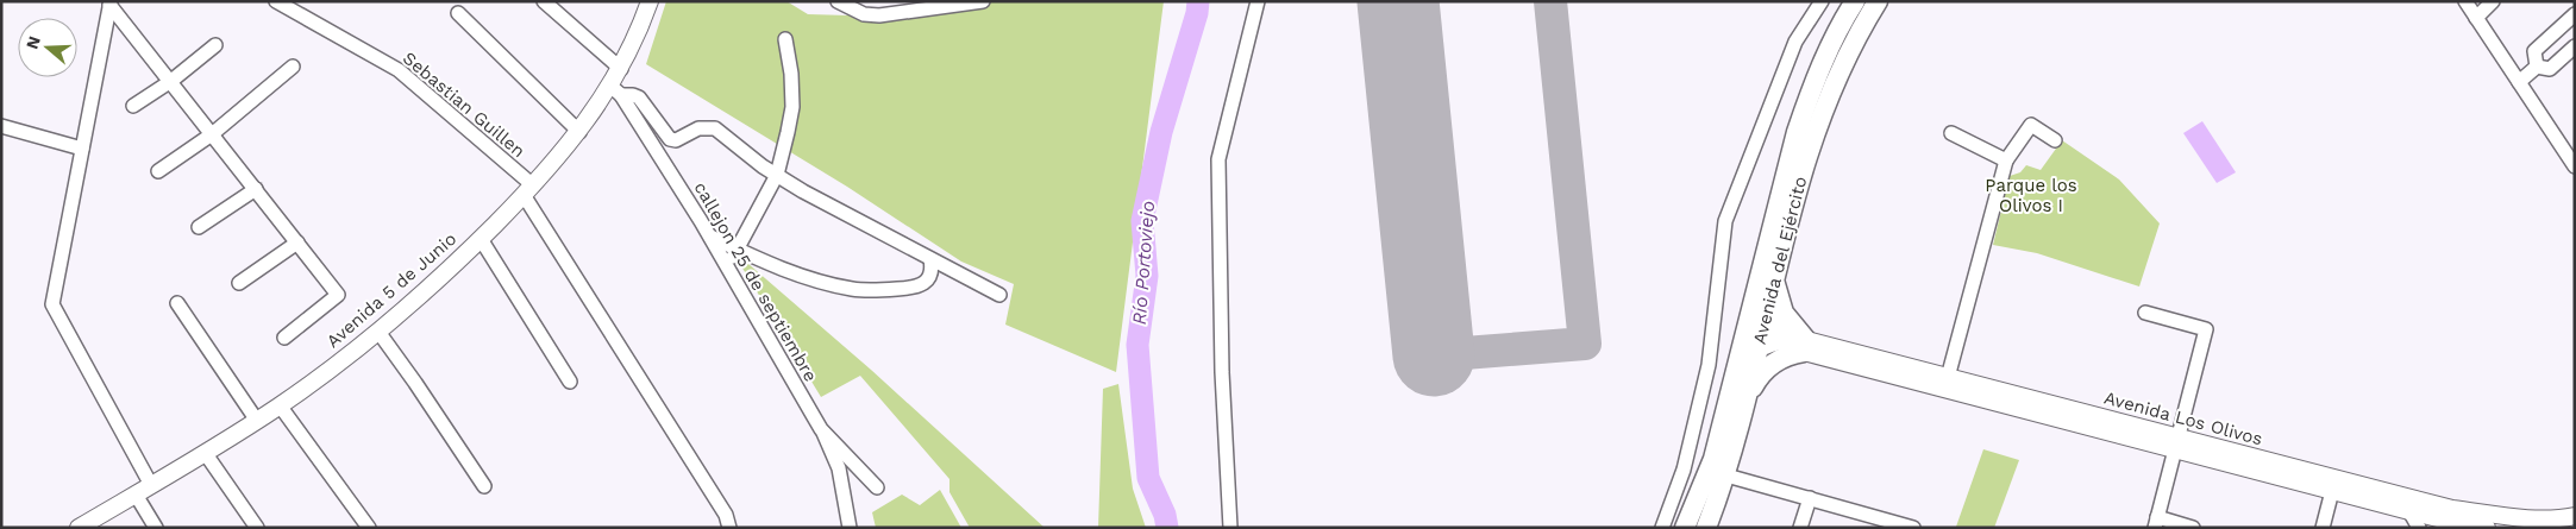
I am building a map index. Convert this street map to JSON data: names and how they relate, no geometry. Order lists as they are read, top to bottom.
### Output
{
  "streets": {
    "main road": ["Avenida del Ejército"],
    "street": [
      "Sebastian Guillen",
      "callejon 25 de septiembre",
      "Avenida 5 de Junio",
      "Avenida Los Olivos"
    ]
  },
  "crossings": [
    ["Sebastian Guillen", "Avenida 5 de Junio"],
    ["Avenida del Ejército", "Avenida Los Olivos"],
    ["callejon 25 de septiembre", "Avenida 5 de Junio"]
  ],
  "water": ["Río Portoviejo"],
  "parks": ["Parque los Olivos I"],
  "north": "left"
}
